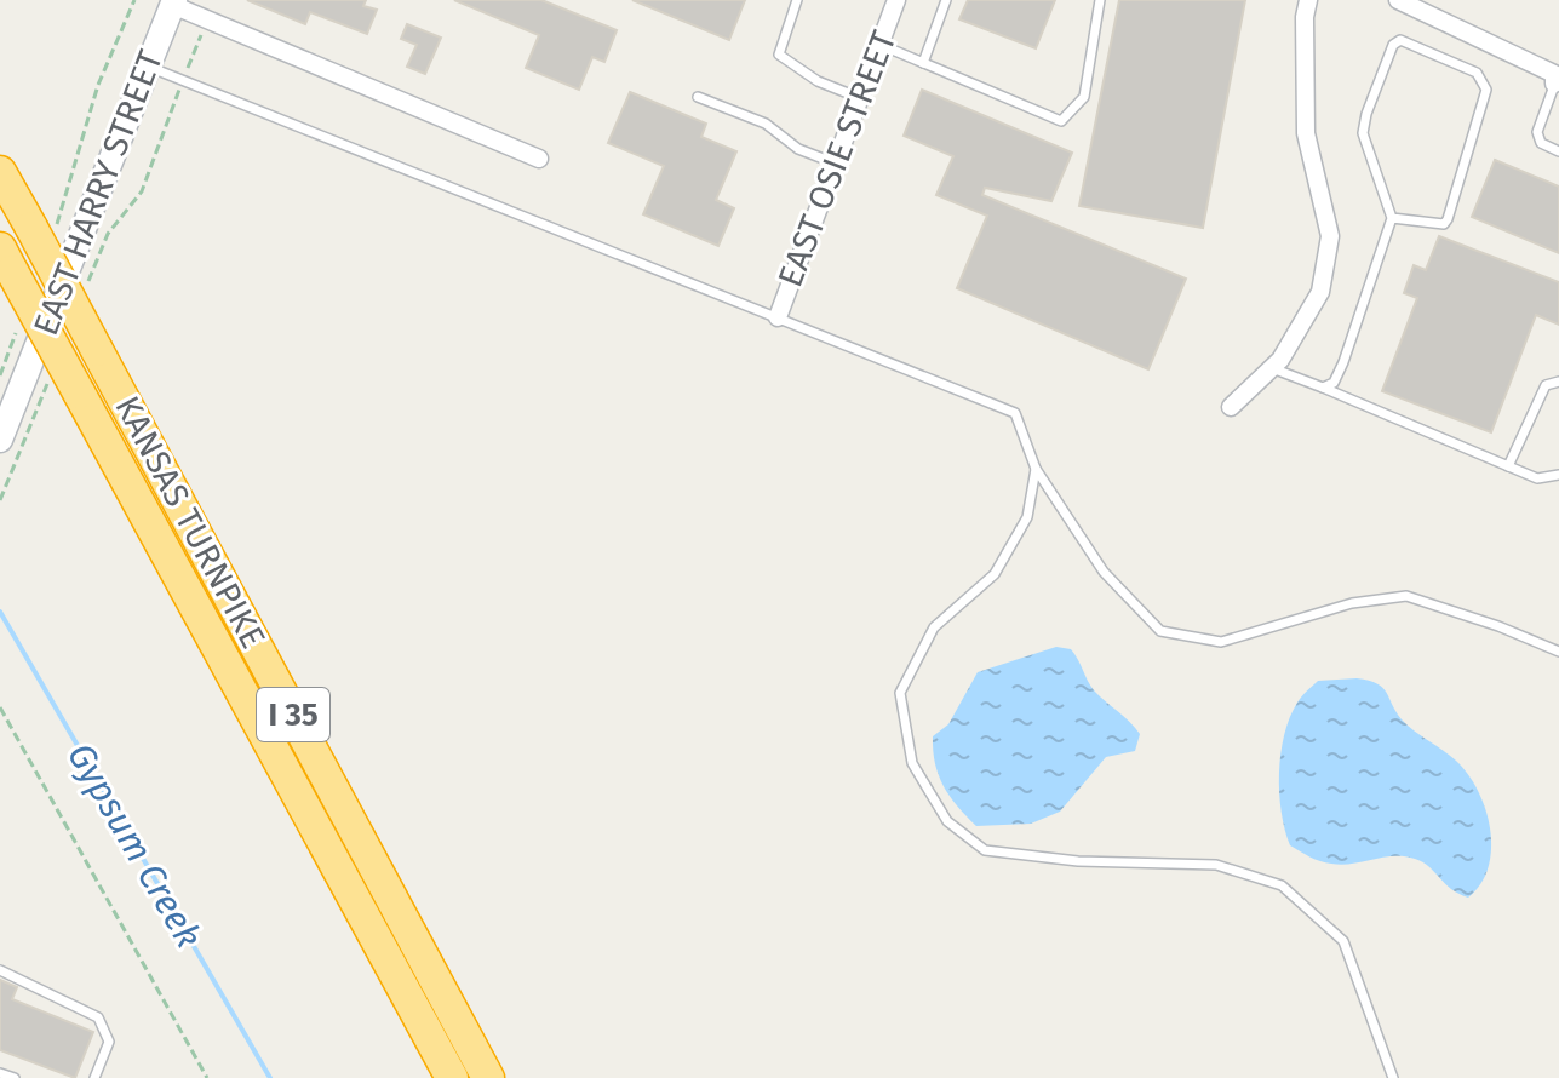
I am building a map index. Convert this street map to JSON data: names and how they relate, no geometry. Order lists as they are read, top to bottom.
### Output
{
  "streets": {
    "highway": ["KANSAS TURNPIKE", "I 35"],
    "main road": ["EAST HARRY STREET"],
    "street": ["EAST OSIE STREET"]
  },
  "water": ["Gypsum Creek"]
}
